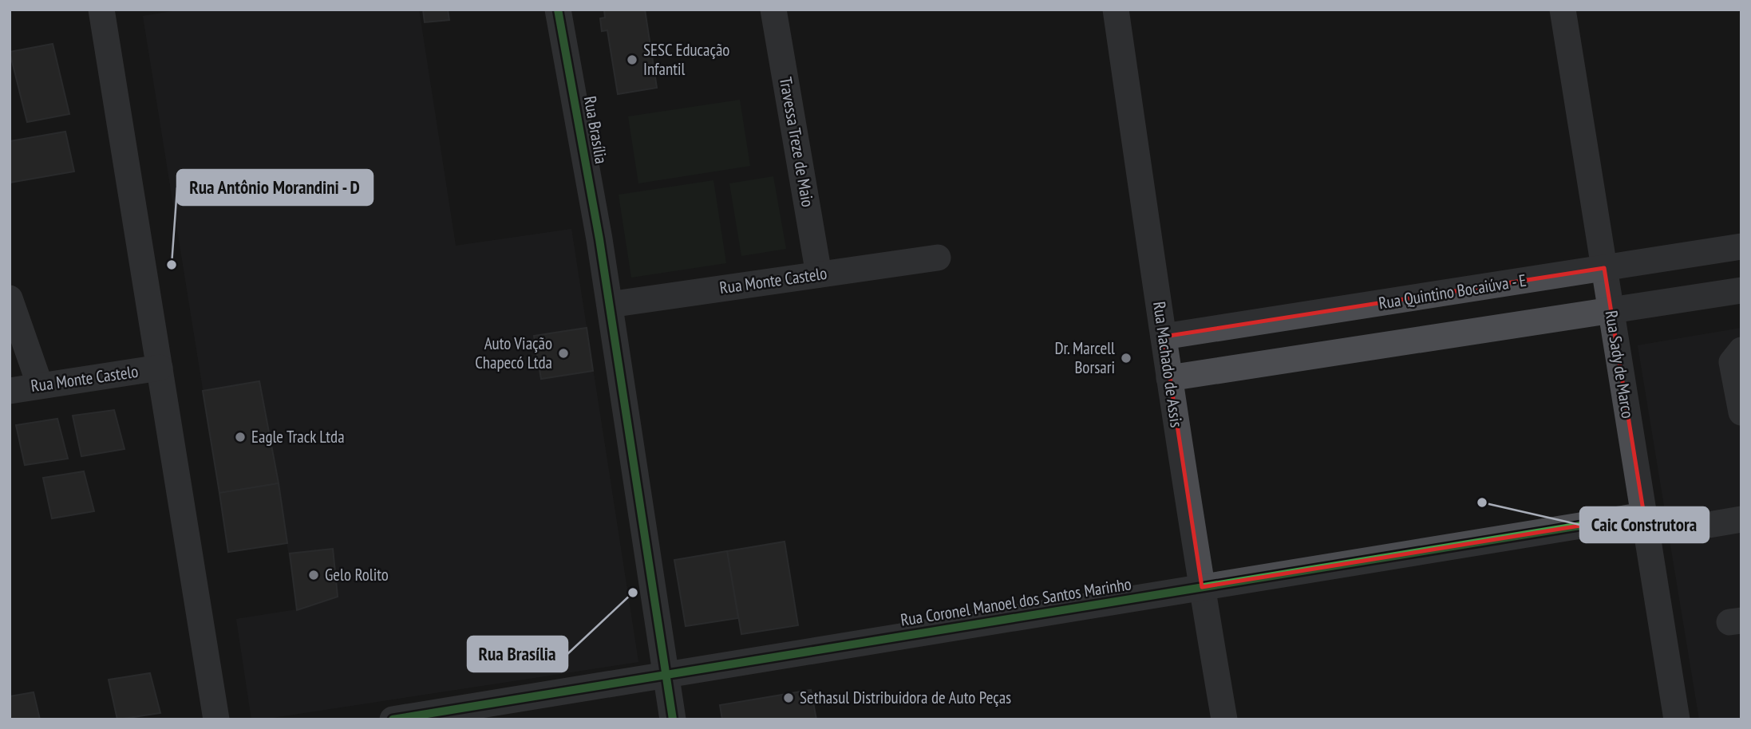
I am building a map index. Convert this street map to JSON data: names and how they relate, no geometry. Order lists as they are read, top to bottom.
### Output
{
  "streets": {
    "street": [
      "Rua Brasília",
      "Travessa Treze de Maio",
      "Rua Monte Castelo",
      "Rua Quintino Bocaiúva - E",
      "Rua Machado de Assis",
      "Rua Sady de Marco",
      "Rua Coronel Manoel dos Santos Marinho"
    ]
  },
  "crossings": [
    ["Rua Brasília", "Rua Monte Castelo"],
    ["Rua Brasília", "Rua Coronel Manoel dos Santos Marinho"],
    ["Travessa Treze de Maio", "Rua Monte Castelo"],
    ["Rua Quintino Bocaiúva - E", "Rua Machado de Assis"],
    ["Rua Quintino Bocaiúva - E", "Rua Sady de Marco"],
    ["Rua Machado de Assis", "Rua Coronel Manoel dos Santos Marinho"],
    ["Rua Sady de Marco", "Rua Coronel Manoel dos Santos Marinho"]
  ],
  "places": [
    "SESC Educação Infantil",
    "Rua Antônio Morandini - D",
    "Auto Viação Chapecó Ltda",
    "Dr. Marcell Borsari",
    "Eagle Track Ltda",
    "Caic Construtora",
    "Gelo Rolito",
    "Rua Brasília",
    "Sethasul Distribuidora de Auto Peças"
  ]
}
